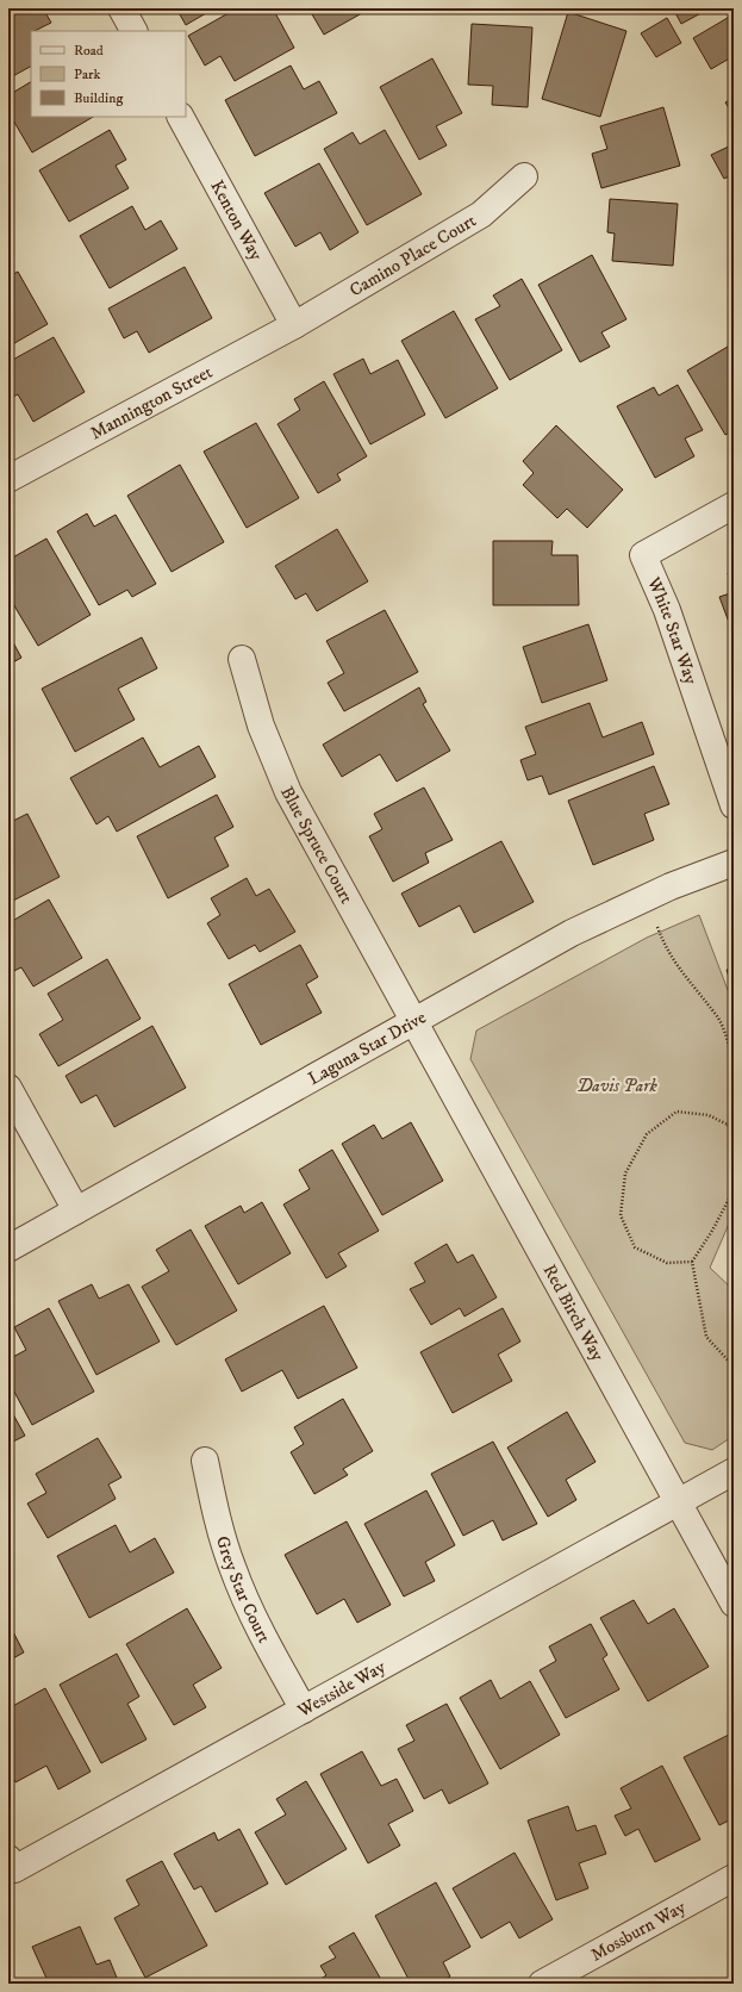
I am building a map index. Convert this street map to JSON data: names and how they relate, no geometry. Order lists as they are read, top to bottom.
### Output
{
  "streets": {
    "street": [
      "Kenton Way",
      "Camino Place Court",
      "Mannington Street",
      "White Star Way",
      "Blue Spruce Court",
      "Laguna Star Drive",
      "Red Birch Way",
      "Grey Star Court",
      "Westside Way",
      "Mossburn Way"
    ]
  },
  "crossings": [
    ["Kenton Way", "Camino Place Court"],
    ["Kenton Way", "Mannington Street"],
    ["Camino Place Court", "Mannington Street"],
    ["Blue Spruce Court", "Laguna Star Drive"],
    ["Blue Spruce Court", "Red Birch Way"],
    ["Laguna Star Drive", "Red Birch Way"],
    ["Red Birch Way", "Westside Way"],
    ["Grey Star Court", "Westside Way"]
  ],
  "parks": ["Davis Park"],
  "legend": ["Road", "Park", "Building"]
}
